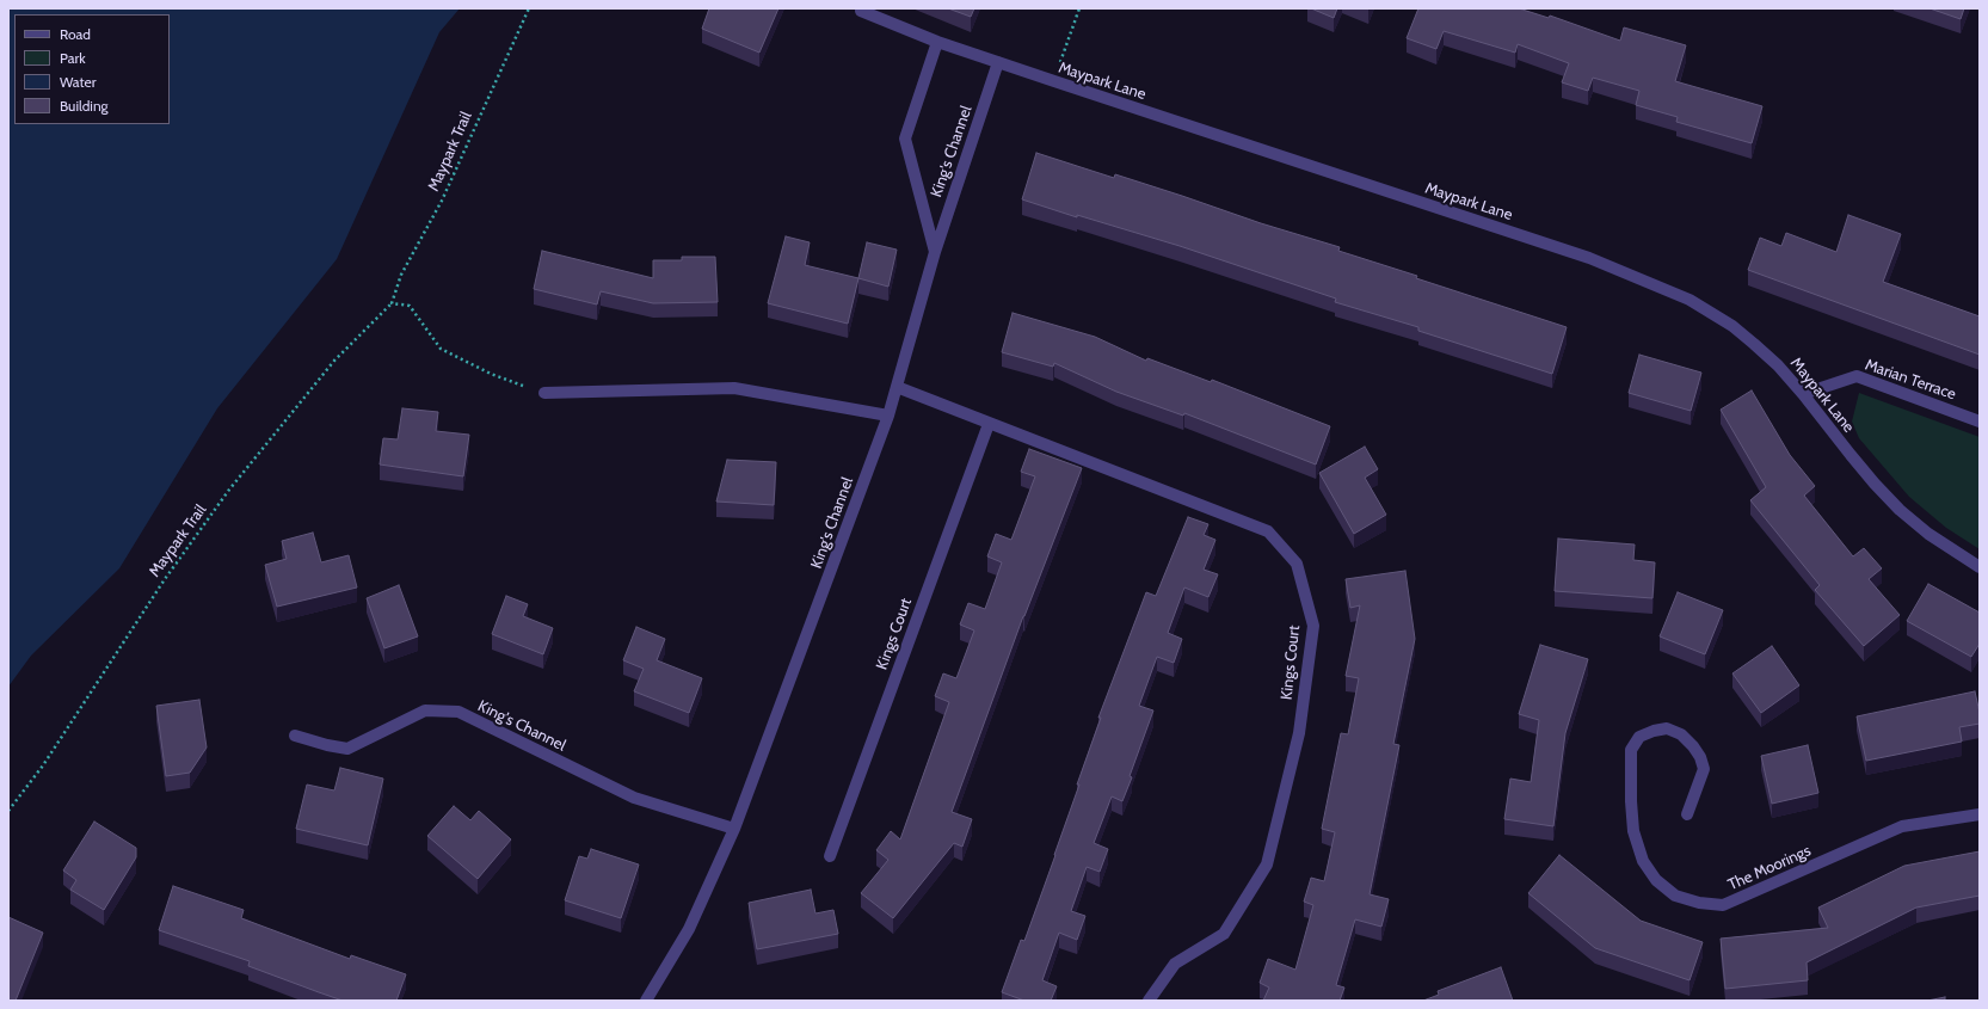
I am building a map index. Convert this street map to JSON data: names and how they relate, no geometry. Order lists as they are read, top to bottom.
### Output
{
  "streets": {
    "street": [
      "Maypark Lane",
      "King's Channel",
      "Marian Terrace",
      "Kings Court",
      "The Moorings"
    ],
    "path": ["Maypark Trail"]
  },
  "crossings": [
    ["Maypark Lane", "King's Channel"],
    ["Maypark Lane", "Marian Terrace"],
    ["King's Channel", "Kings Court"]
  ],
  "legend": [
    "Road",
    "Park",
    "Water",
    "Building"
  ]
}
